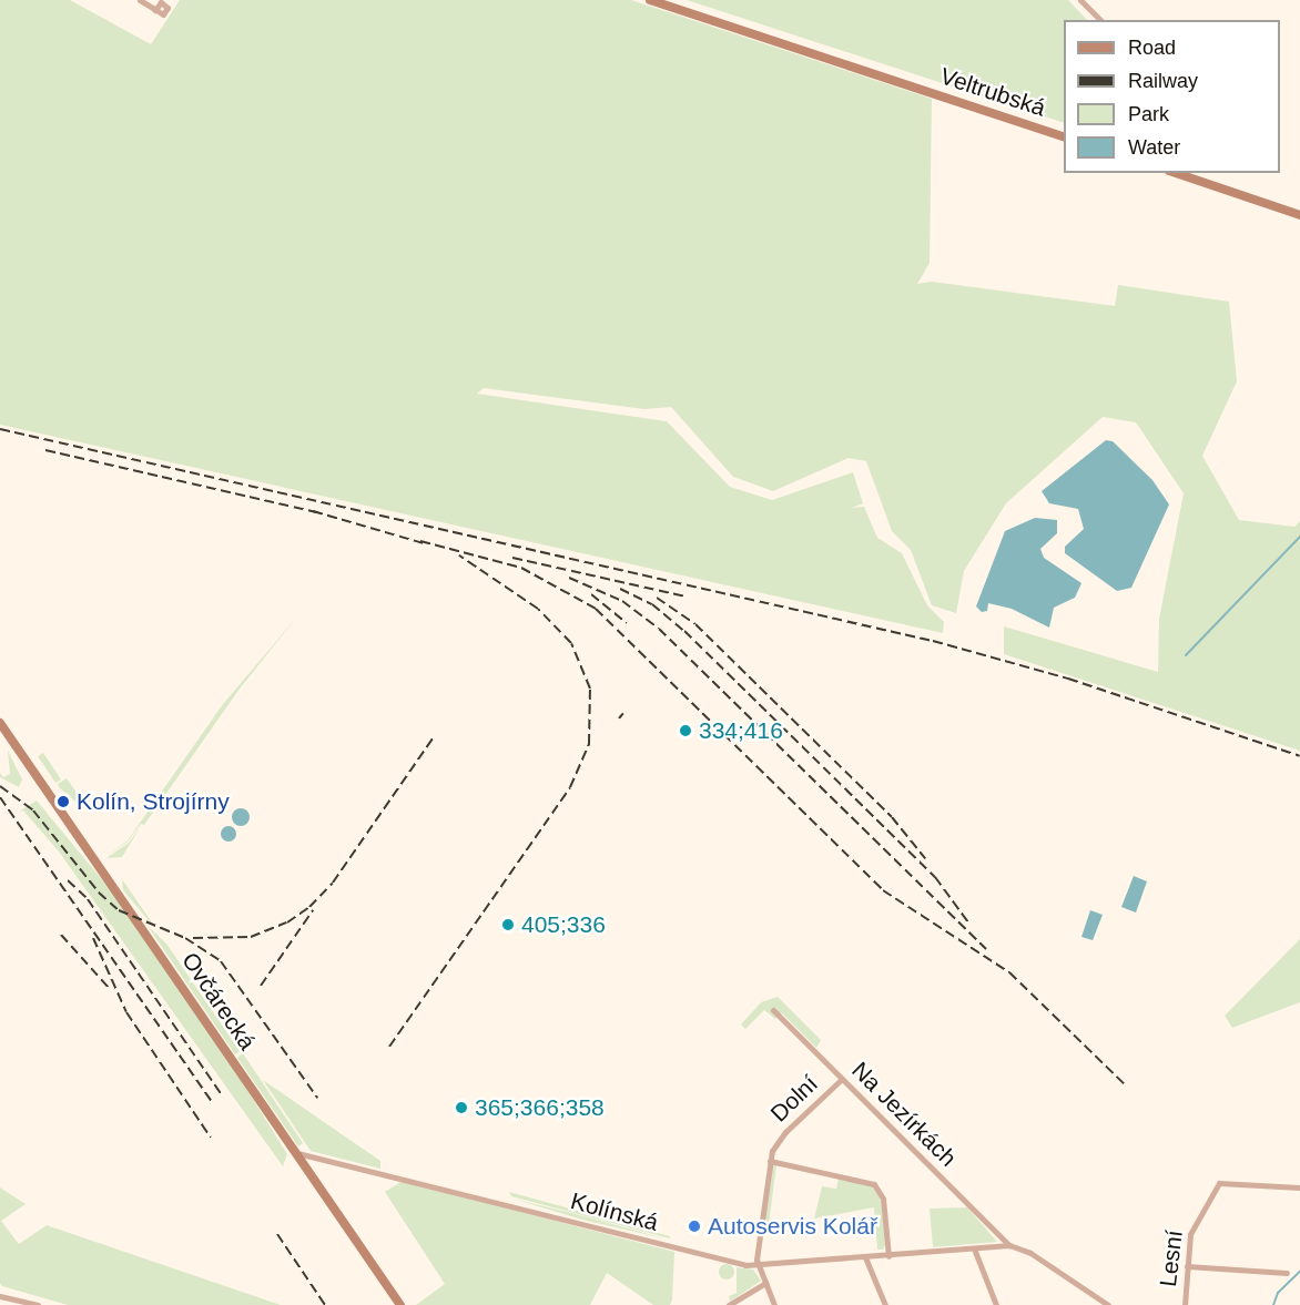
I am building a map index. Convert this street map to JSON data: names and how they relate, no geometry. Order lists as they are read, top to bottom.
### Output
{
  "streets": {
    "main road": ["Veltrubská", "Ovčárecká"],
    "street": [
      "Dolní",
      "Na Jezírkách",
      "Kolínská",
      "Lesní"
    ]
  },
  "crossings": [
    ["Ovčárecká", "Kolínská"],
    ["Dolní", "Na Jezírkách"],
    ["Dolní", "Kolínská"],
    ["Na Jezírkách", "Kolínská"]
  ],
  "places": [
    "334;416",
    "Kolín, Strojírny",
    "405;336",
    "365;366;358",
    "Autoservis Kolář"
  ],
  "legend": [
    "Road",
    "Railway",
    "Park",
    "Water"
  ]
}
